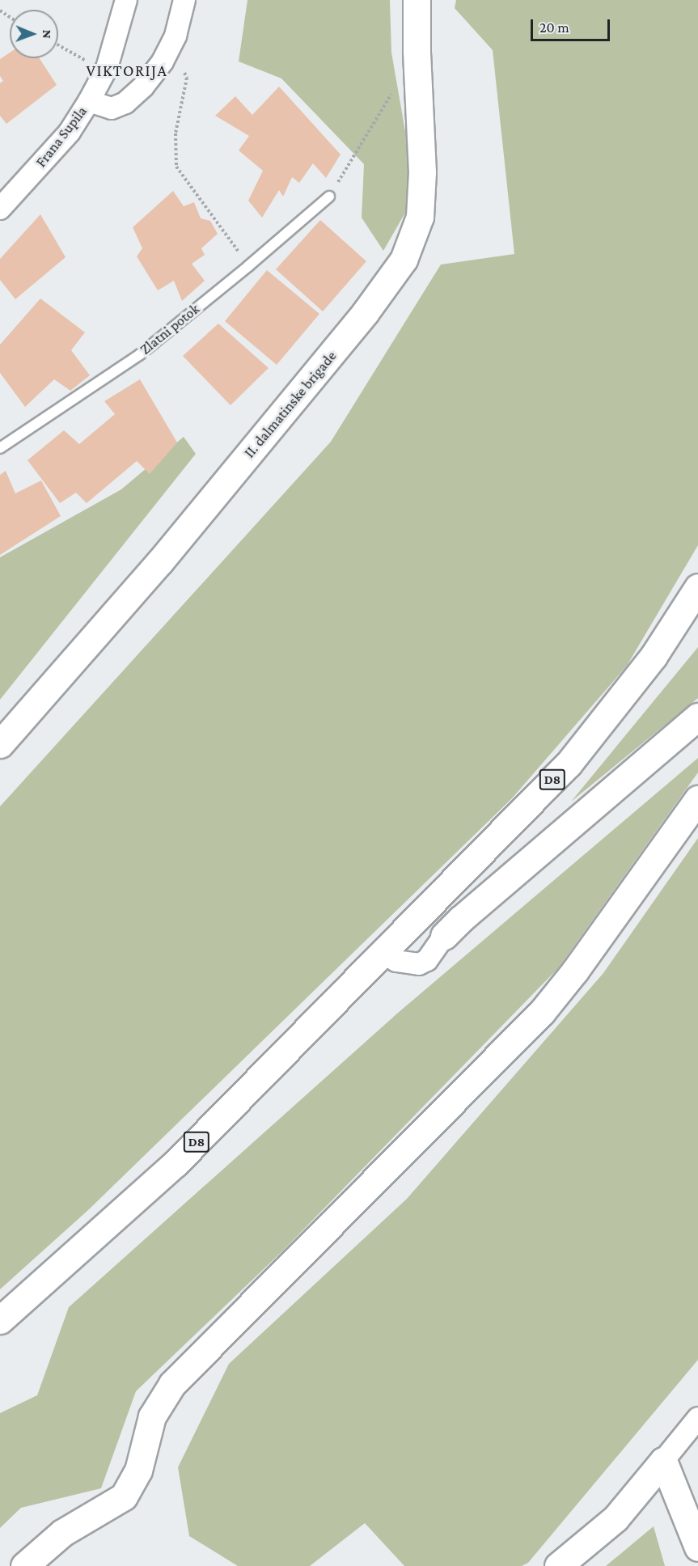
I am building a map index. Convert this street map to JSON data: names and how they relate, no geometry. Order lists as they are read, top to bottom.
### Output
{
  "streets": {
    "street": ["Frana Supila", "II. dalmatinske brigade", "D8"],
    "lane": ["Zlatni potok"]
  },
  "districts": ["VIKTORIJA"],
  "scale_bar": "20 m",
  "north": "right"
}
